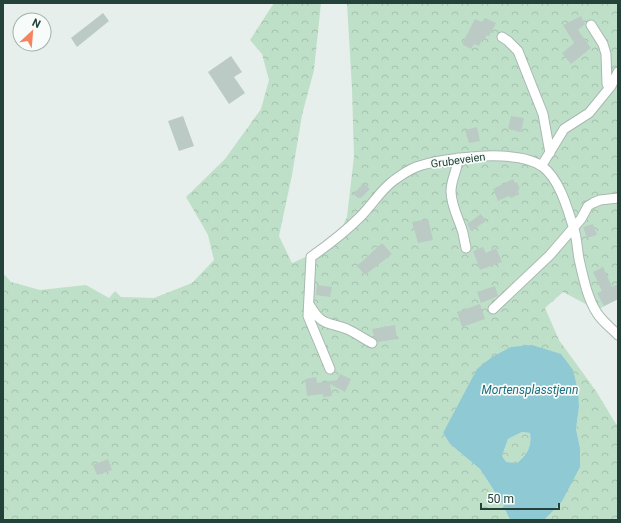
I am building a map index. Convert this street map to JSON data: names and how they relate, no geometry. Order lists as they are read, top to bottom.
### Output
{
  "streets": {
    "street": ["Grubeveien"]
  },
  "water": ["Mortensplasstjenn"],
  "scale_bar": "50 m",
  "north": "top right"
}
